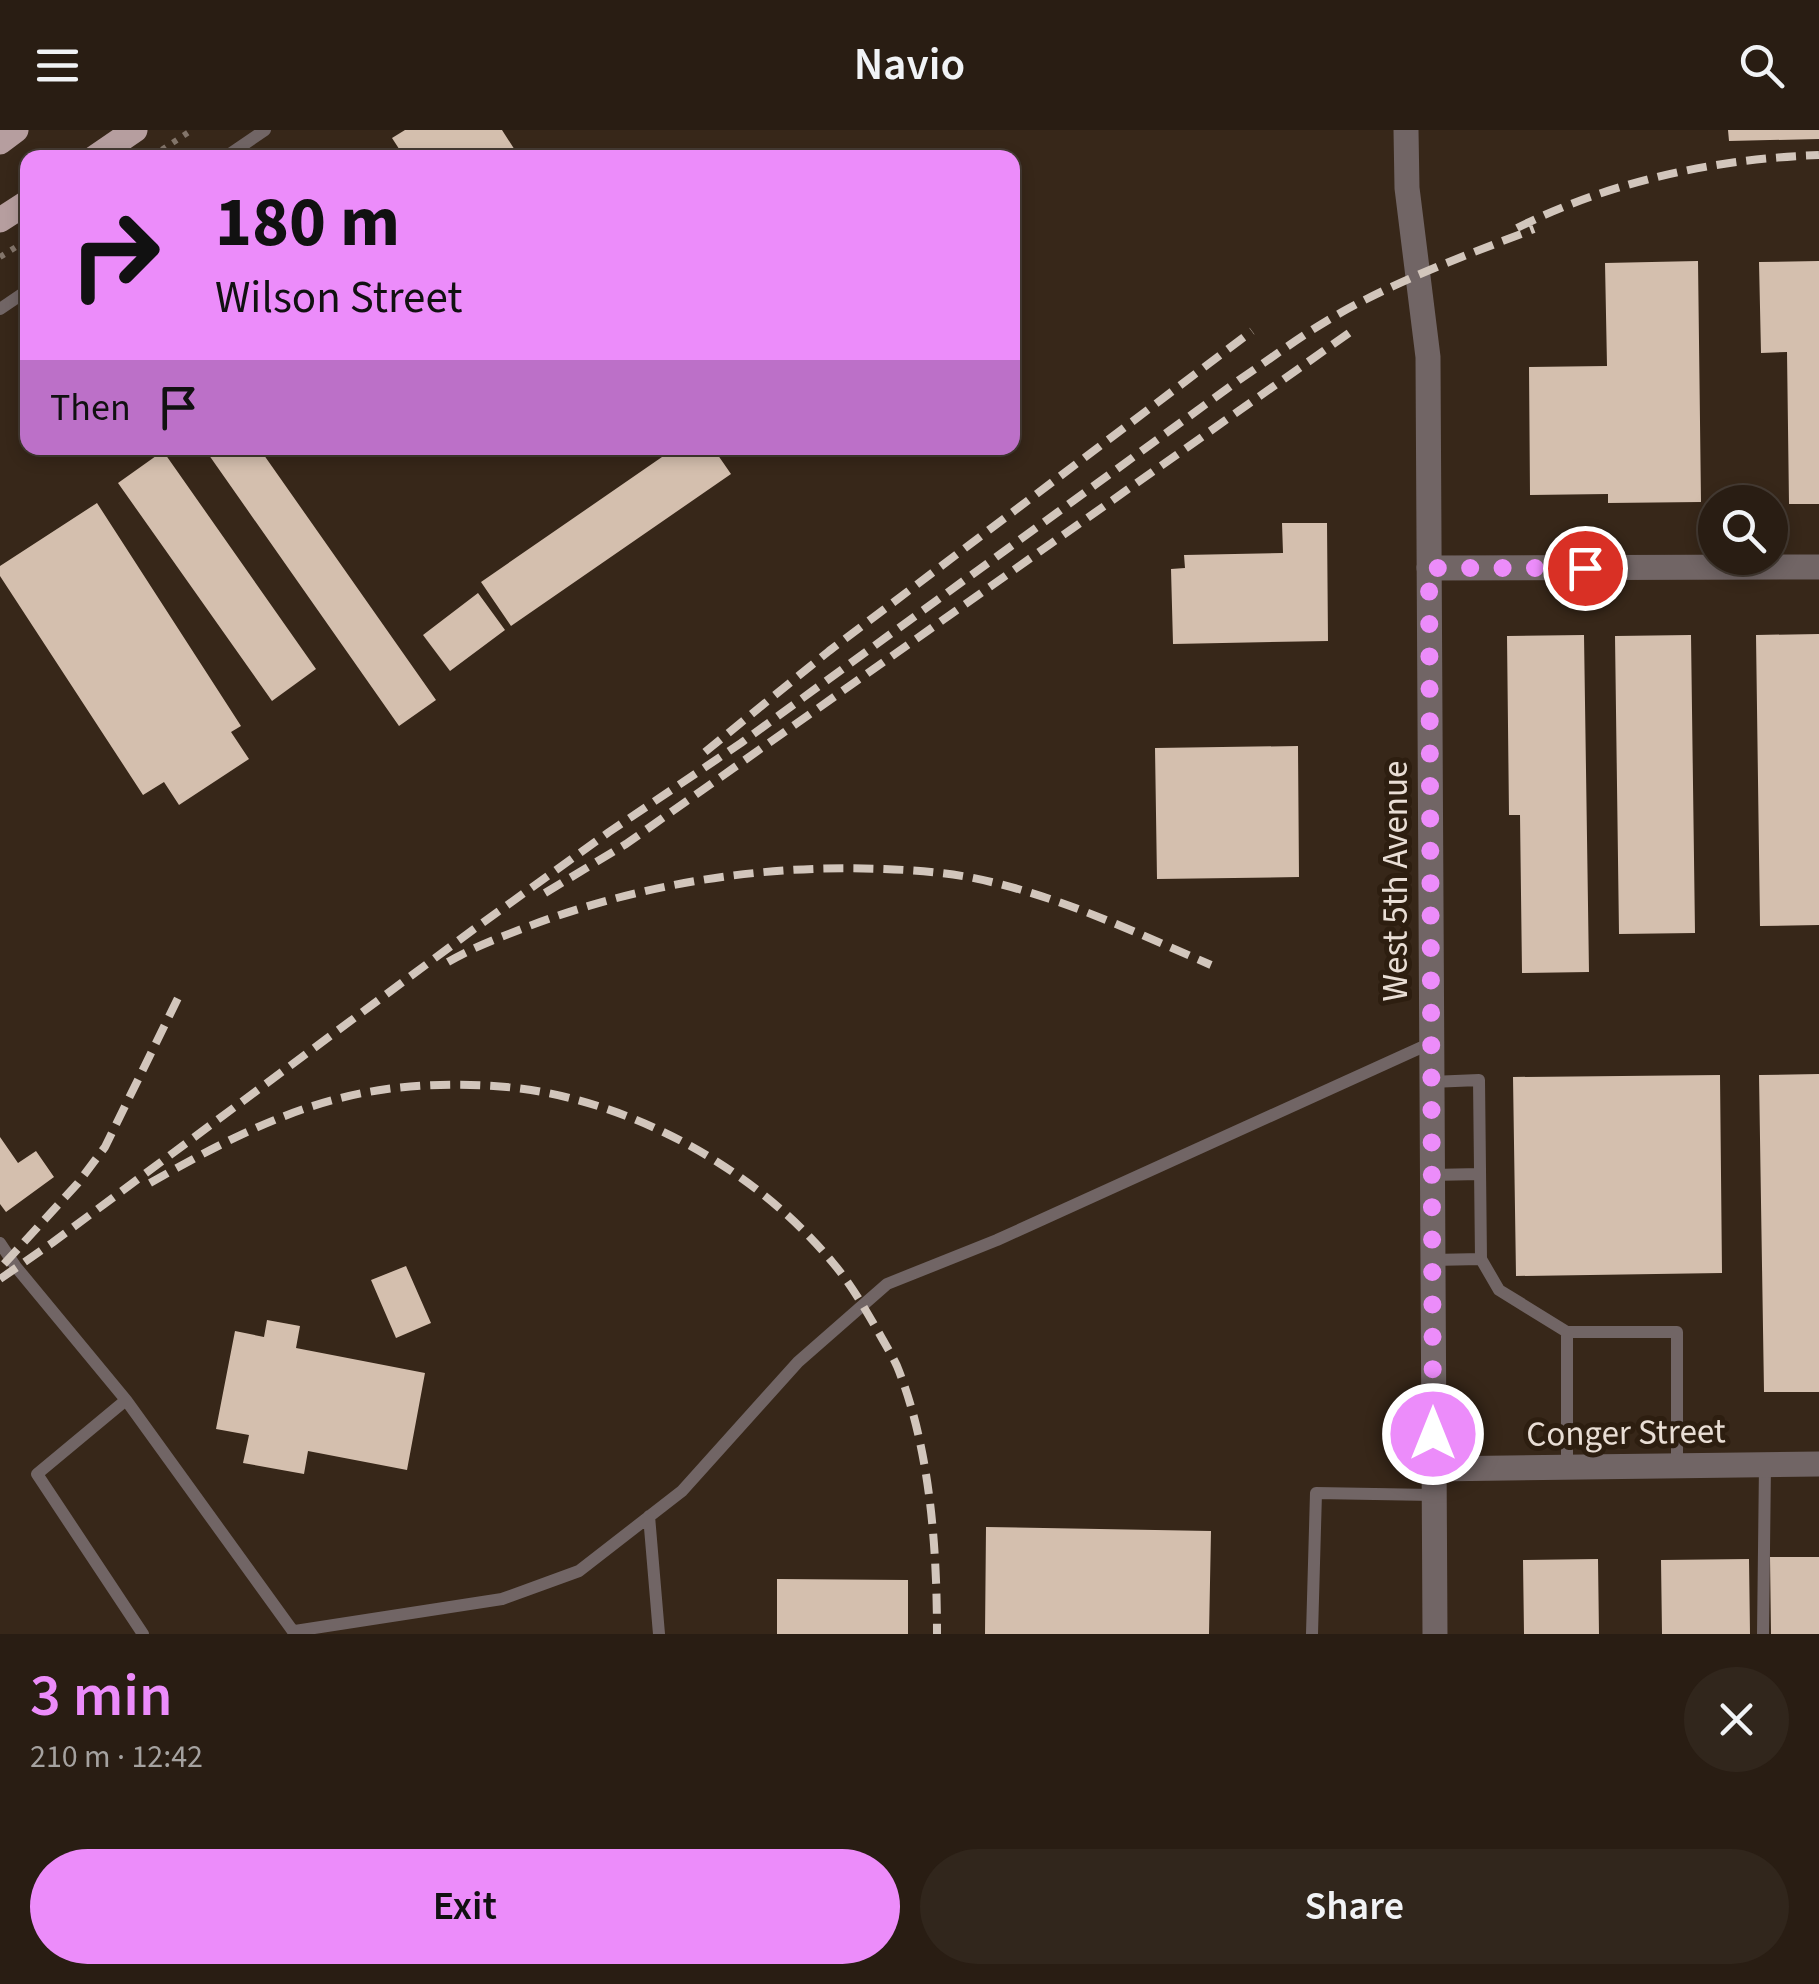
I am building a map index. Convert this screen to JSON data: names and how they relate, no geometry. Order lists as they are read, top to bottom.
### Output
{
  "streets": {
    "street": ["West 5th Avenue", "Conger Street"]
  },
  "crossings": [
    ["West 5th Avenue", "Conger Street"]
  ],
  "page": {
    "header": "Navio",
    "turn": ["180 m", "Wilson Street"],
    "then": "Then",
    "heading": ["3 min", "210 m · 12:42"],
    "buttons": ["Exit", "Share"]
  }
}
